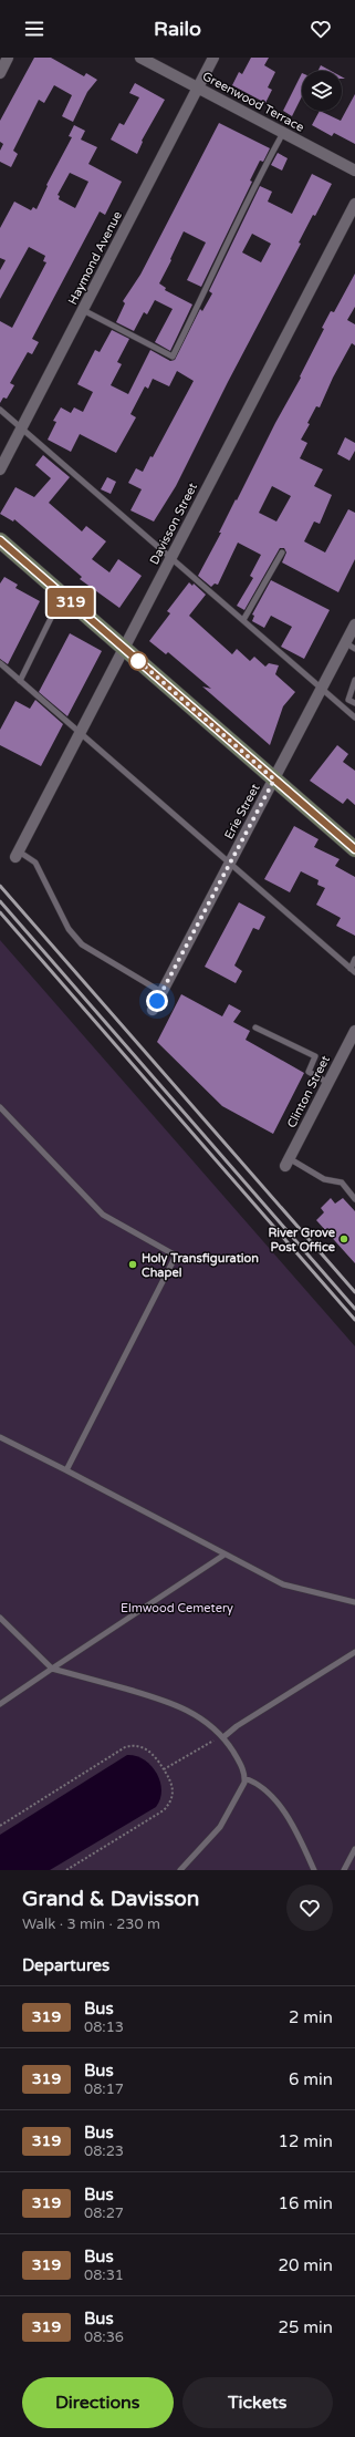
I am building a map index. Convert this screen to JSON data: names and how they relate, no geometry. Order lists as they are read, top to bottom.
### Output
{
  "streets": {
    "street": [
      "Greenwood Terrace",
      "Haymond Avenue",
      "Davisson Street",
      "Erie Street",
      "Clinton Street"
    ]
  },
  "crossings": [
    ["Greenwood Terrace", "Haymond Avenue"]
  ],
  "parks": ["Elmwood Cemetery"],
  "places": ["River Grove Post Office", "Holy Transfiguration Chapel"],
  "lines": ["bus line 319"],
  "page": {
    "header": "Railo",
    "on_map": "319",
    "heading": [
      ["Grand & Davisson", "Walk · 3 min · 230 m"],
      "Departures"
    ],
    "list": [
      {
        "mark": "319",
        "name": "Bus",
        "note": "08:13",
        "value": "2 min"
      },
      {
        "mark": "319",
        "name": "Bus",
        "note": "08:17",
        "value": "6 min"
      },
      {
        "mark": "319",
        "name": "Bus",
        "note": "08:23",
        "value": "12 min"
      },
      {
        "mark": "319",
        "name": "Bus",
        "note": "08:27",
        "value": "16 min"
      },
      {
        "mark": "319",
        "name": "Bus",
        "note": "08:31",
        "value": "20 min"
      },
      {
        "mark": "319",
        "name": "Bus",
        "note": "08:36",
        "value": "25 min"
      }
    ],
    "buttons": ["Directions", "Tickets"]
  }
}
